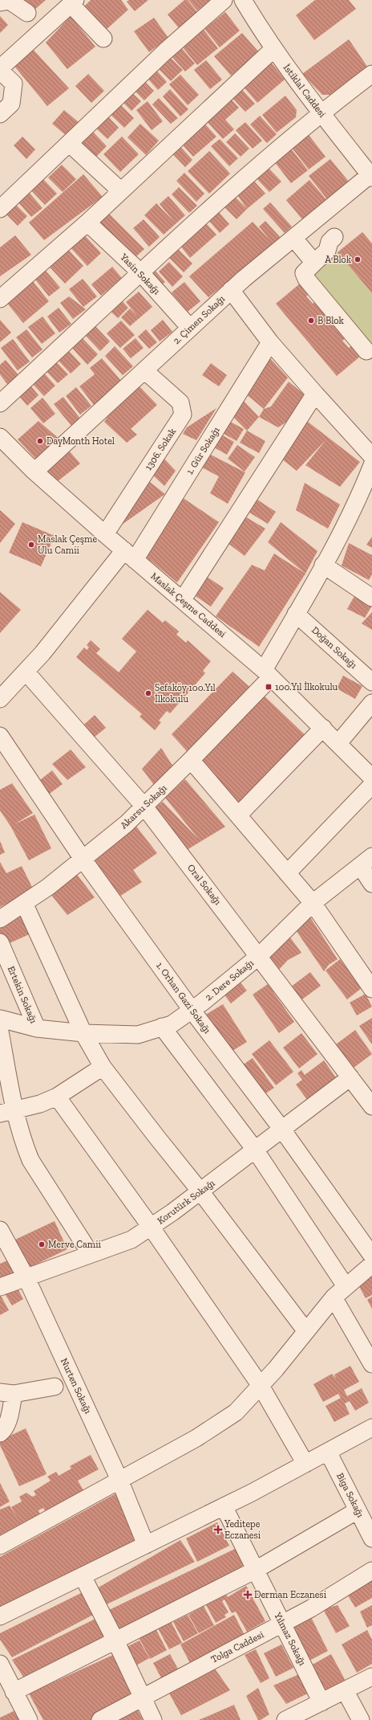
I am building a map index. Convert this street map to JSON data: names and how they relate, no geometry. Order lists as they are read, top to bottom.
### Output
{
  "streets": {
    "street": [
      "İstiklal Caddesi",
      "Yasin Sokağı",
      "2. Çimen Sokağı",
      "1306. Sokak",
      "1. Gür Sokağı",
      "Maslak Çeşme Caddesi",
      "Doğan Sokağı",
      "Akarsu Sokağı",
      "Oral Sokağı",
      "2. Dere Sokağı",
      "Ertekin Sokağı",
      "1. Orhan Gazi Sokağı",
      "Korutürk Sokağı",
      "Nurten Sokağı",
      "Biga Sokağı",
      "Yılmaz Sokağı",
      "Tolga Caddesi"
    ]
  },
  "crossings": [
    ["İstiklal Caddesi", "2. Çimen Sokağı"],
    ["Yasin Sokağı", "2. Çimen Sokağı"],
    ["2. Çimen Sokağı", "1306. Sokak"],
    ["2. Çimen Sokağı", "Maslak Çeşme Caddesi"],
    ["1306. Sokak", "Maslak Çeşme Caddesi"],
    ["1. Gür Sokağı", "Maslak Çeşme Caddesi"],
    ["1. Gür Sokağı", "Oral Sokağı"],
    ["Maslak Çeşme Caddesi", "Akarsu Sokağı"],
    ["Doğan Sokağı", "Akarsu Sokağı"],
    ["Akarsu Sokağı", "Oral Sokağı"],
    ["Akarsu Sokağı", "1. Orhan Gazi Sokağı"],
    ["Oral Sokağı", "2. Dere Sokağı"],
    ["Oral Sokağı", "Korutürk Sokağı"],
    ["2. Dere Sokağı", "Ertekin Sokağı"],
    ["2. Dere Sokağı", "1. Orhan Gazi Sokağı"],
    ["1. Orhan Gazi Sokağı", "Korutürk Sokağı"],
    ["Korutürk Sokağı", "Nurten Sokağı"],
    ["Yılmaz Sokağı", "Tolga Caddesi"]
  ],
  "places": {
    "other": [
      "A Blok",
      "B Blok",
      "DayMonth Hotel",
      "Maslak Çeşme Ulu Camii",
      "Sefaköy 100.Yıl İlkokulu",
      "Merve Camii"
    ],
    "transit": ["100.Yıl İlkokulu"],
    "health": ["Yeditepe Eczanesi", "Derman Eczanesi"]
  }
}
